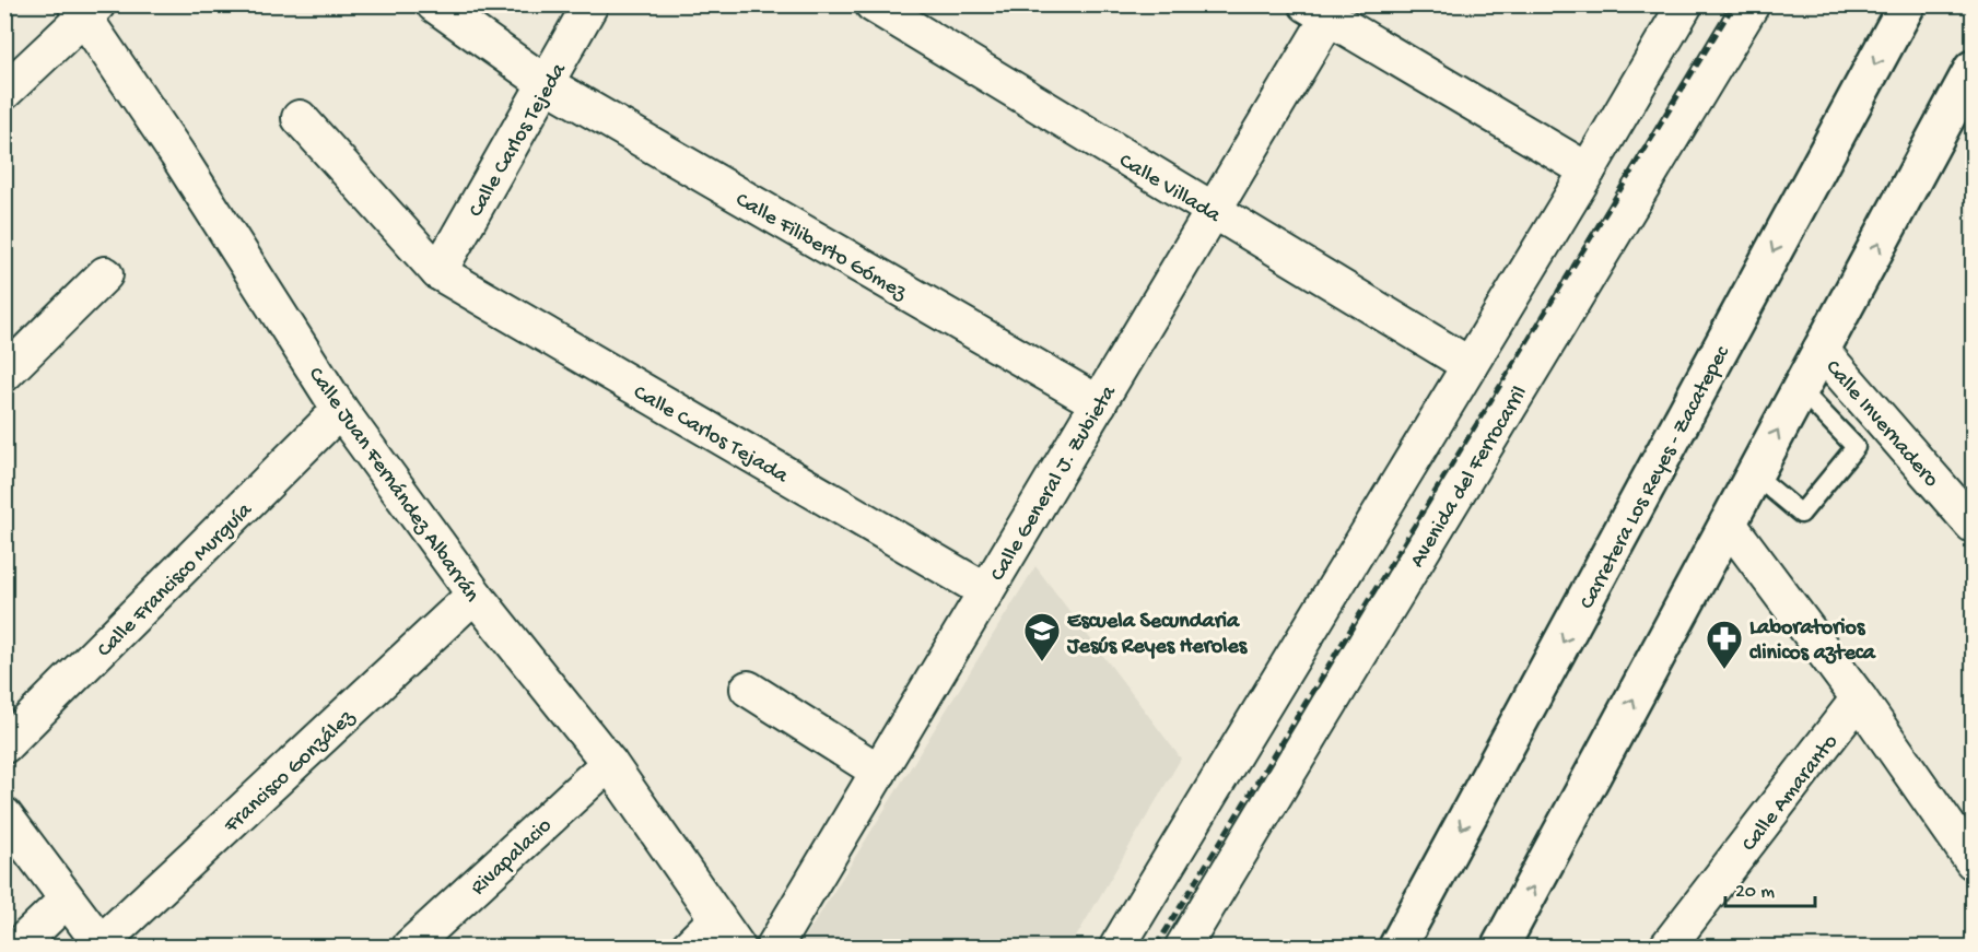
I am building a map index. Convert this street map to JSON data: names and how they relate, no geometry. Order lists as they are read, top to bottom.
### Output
{
  "streets": {
    "main road": ["Carretera Los Reyes - Zacatepec"],
    "street": [
      "Calle Carlos Tejeda",
      "Calle Villada",
      "Calle Filiberto Gómez",
      "Calle Invernadero",
      "Calle Carlos Tejada",
      "Avenida del Ferrocarril",
      "Calle General J. Zubieta",
      "Calle Juan Fernández Albarrán",
      "Calle Francisco Murguía",
      "Francisco González",
      "Calle Amaranto",
      "Rivapalacio"
    ]
  },
  "crossings": [
    ["Calle Carlos Tejeda", "Calle Filiberto Gómez"],
    ["Calle Carlos Tejeda", "Calle Carlos Tejada"],
    ["Calle Villada", "Calle General J. Zubieta"],
    ["Calle Filiberto Gómez", "Calle General J. Zubieta"],
    ["Calle Carlos Tejada", "Calle General J. Zubieta"],
    ["Calle Juan Fernández Albarrán", "Calle Francisco Murguía"],
    ["Calle Juan Fernández Albarrán", "Francisco González"],
    ["Calle Juan Fernández Albarrán", "Rivapalacio"]
  ],
  "places": {
    "school or university": ["Escuela Secundaria Jesús Reyes Heroles"],
    "pharmacy": ["Laboratorios clinicos azteca"]
  },
  "scale_bar": "20 m"
}
